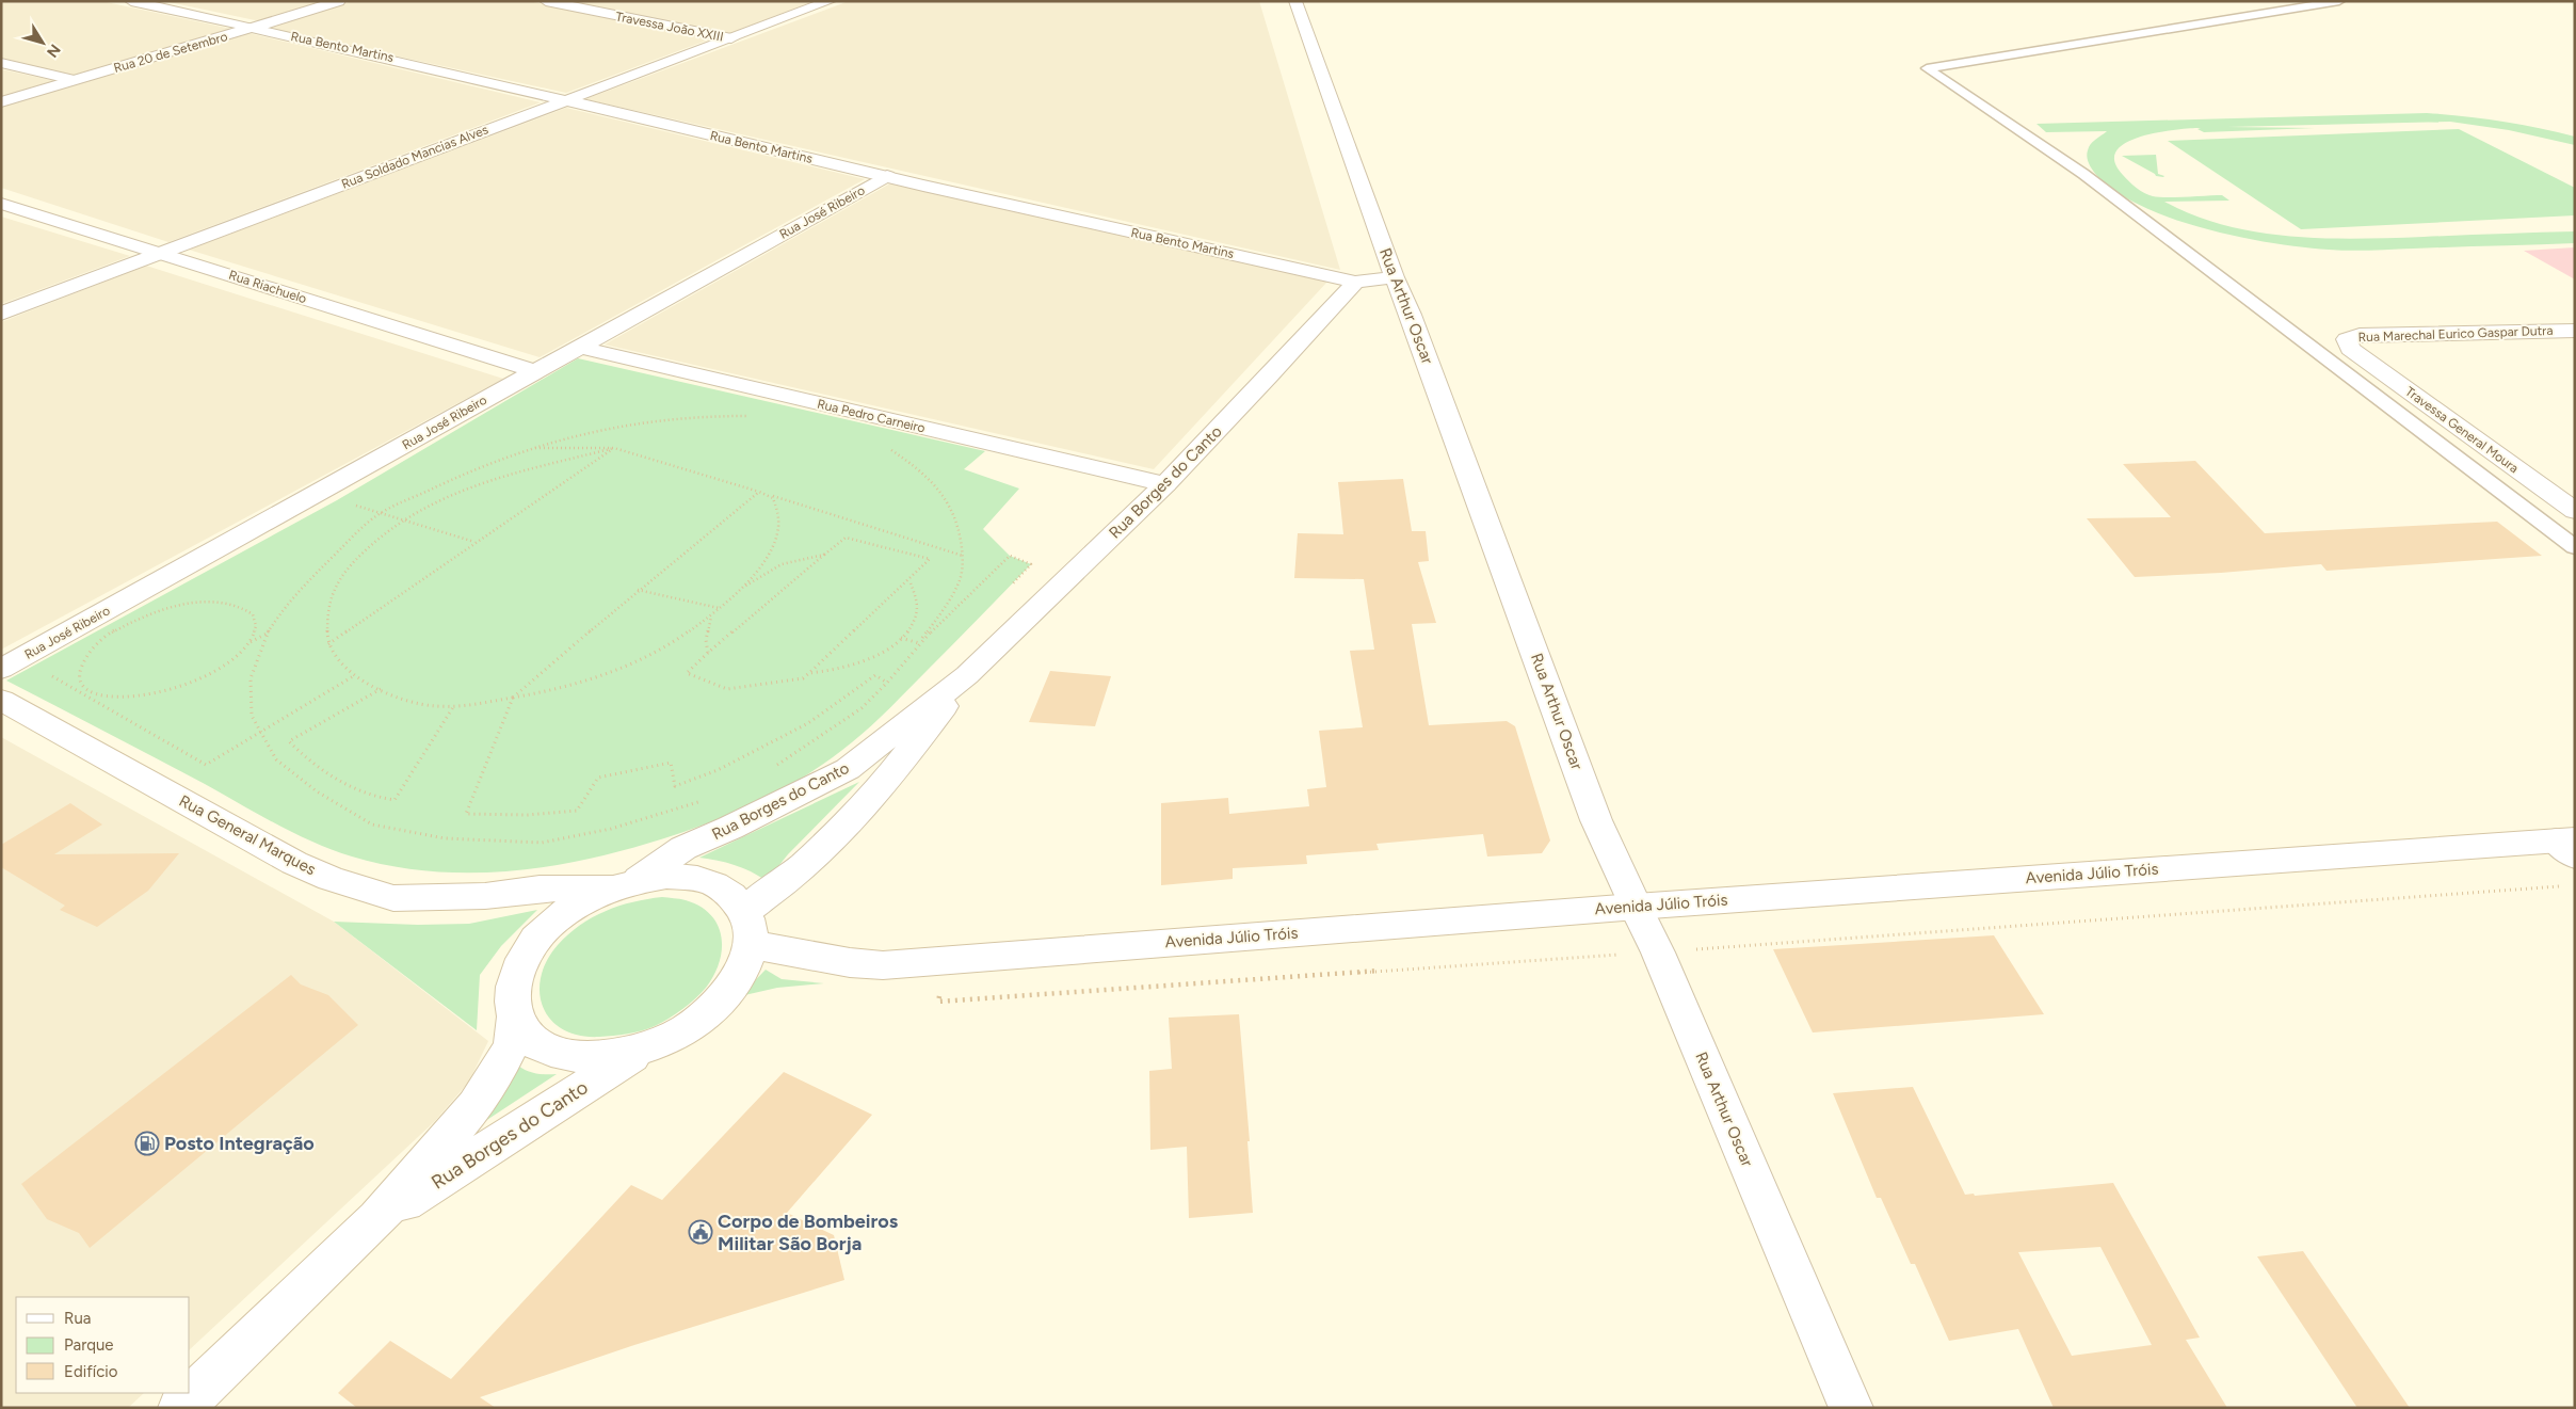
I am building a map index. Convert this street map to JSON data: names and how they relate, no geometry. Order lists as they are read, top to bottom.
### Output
{
  "streets": {
    "street": [
      "Travessa João XXIII",
      "Rua Bento Martins",
      "Rua 20 de Setembro",
      "Rua Soldado Mancias Alves",
      "Rua José Ribeiro",
      "Rua Riachuelo",
      "Rua Arthur Oscar",
      "Rua Marechal Eurico Gaspar Dutra",
      "Rua Pedro Carneiro",
      "Travessa General Moura",
      "Rua Borges do Canto",
      "Rua General Marques",
      "Avenida Júlio Tróis"
    ]
  },
  "crossings": [
    ["Travessa João XXIII", "Rua Soldado Mancias Alves"],
    ["Rua Bento Martins", "Rua 20 de Setembro"],
    ["Rua Bento Martins", "Rua Soldado Mancias Alves"],
    ["Rua Bento Martins", "Rua José Ribeiro"],
    ["Rua Bento Martins", "Rua Arthur Oscar"],
    ["Rua Bento Martins", "Rua Borges do Canto"],
    ["Rua Soldado Mancias Alves", "Rua Riachuelo"],
    ["Rua José Ribeiro", "Rua Riachuelo"],
    ["Rua José Ribeiro", "Rua Pedro Carneiro"],
    ["Rua Arthur Oscar", "Avenida Júlio Tróis"],
    ["Rua Marechal Eurico Gaspar Dutra", "Travessa General Moura"],
    ["Rua Pedro Carneiro", "Rua Borges do Canto"],
    ["Rua Borges do Canto", "Rua General Marques"]
  ],
  "places": {
    "fuel station": ["Posto Integração"],
    "public building": ["Corpo de Bombeiros Militar São Borja"]
  },
  "legend": ["Rua", "Parque", "Edifício"],
  "north": "bottom right"
}
